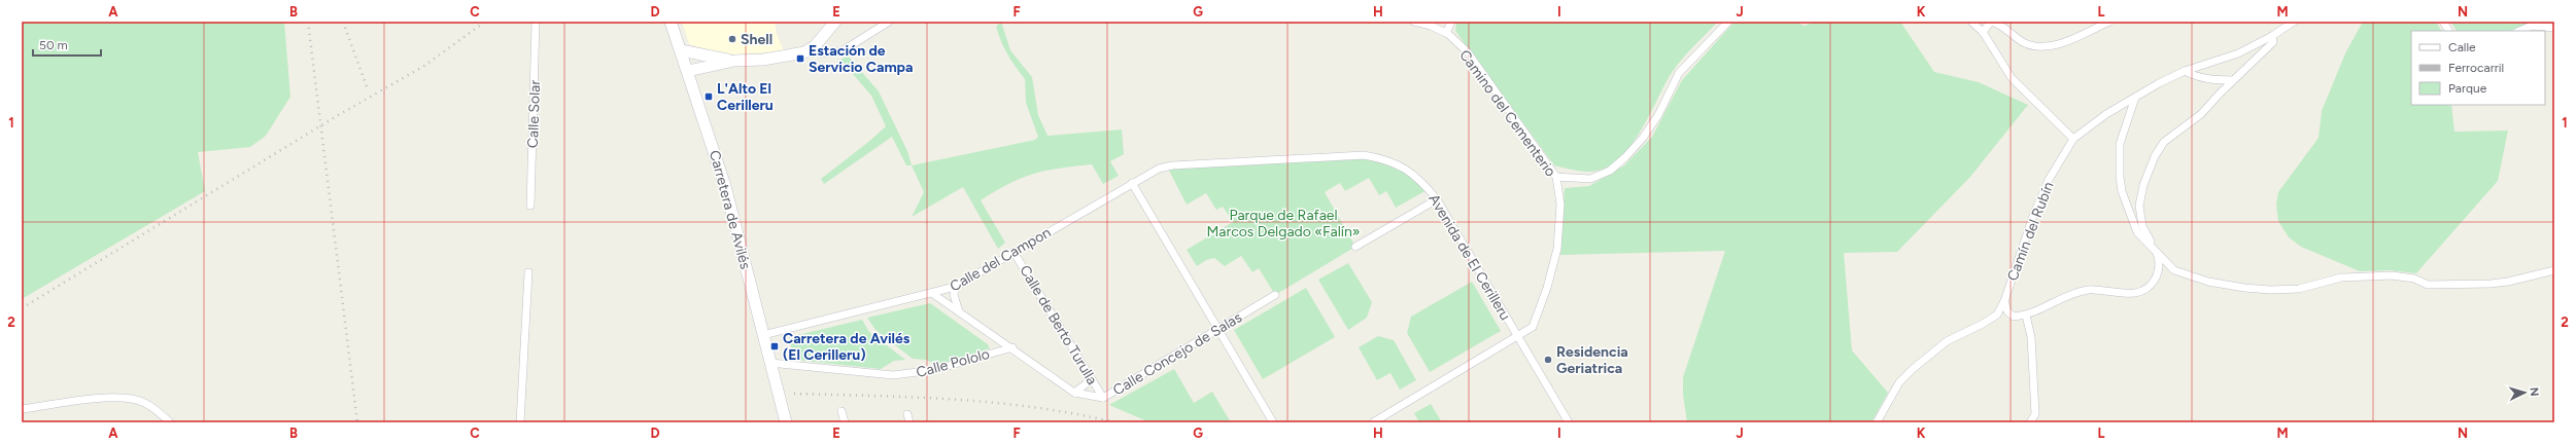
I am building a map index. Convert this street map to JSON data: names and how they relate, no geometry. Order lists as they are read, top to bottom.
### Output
{
  "streets": {
    "street": [
      "Camino del Cementerio",
      "Calle Solar",
      "Carretera de Avilés",
      "Camín del Rubín",
      "Avenida de El Cerilleru",
      "Calle del Campon",
      "Calle de Berto Turulla",
      "Calle Concejo de Salas",
      "Calle Pololo"
    ]
  },
  "crossings": [
    ["Camino del Cementerio", "Avenida de El Cerilleru"],
    ["Carretera de Avilés", "Calle del Campon"],
    ["Carretera de Avilés", "Calle Pololo"],
    ["Avenida de El Cerilleru", "Calle del Campon"],
    ["Calle del Campon", "Calle de Berto Turulla"],
    ["Calle del Campon", "Calle Concejo de Salas"],
    ["Calle de Berto Turulla", "Calle Concejo de Salas"],
    ["Calle Concejo de Salas", "Calle Pololo"]
  ],
  "parks": ["Parque de Rafael Marcos Delgado «Falín»"],
  "places": {
    "other": ["Shell", "Residencia Geriatrica"],
    "transit": ["Estación de Servicio Campa", "L'Alto El Cerilleru", "Carretera de Avilés (El Cerilleru)"]
  },
  "legend": ["Calle", "Ferrocarril", "Parque"],
  "scale_bar": "50 m",
  "north": "right",
  "grid": {
    "columns": [
      "A",
      "B",
      "C",
      "D",
      "E",
      "F",
      "G",
      "H",
      "I",
      "J",
      "K",
      "L",
      "M",
      "N"
    ],
    "rows": ["1", "2"]
  }
}
